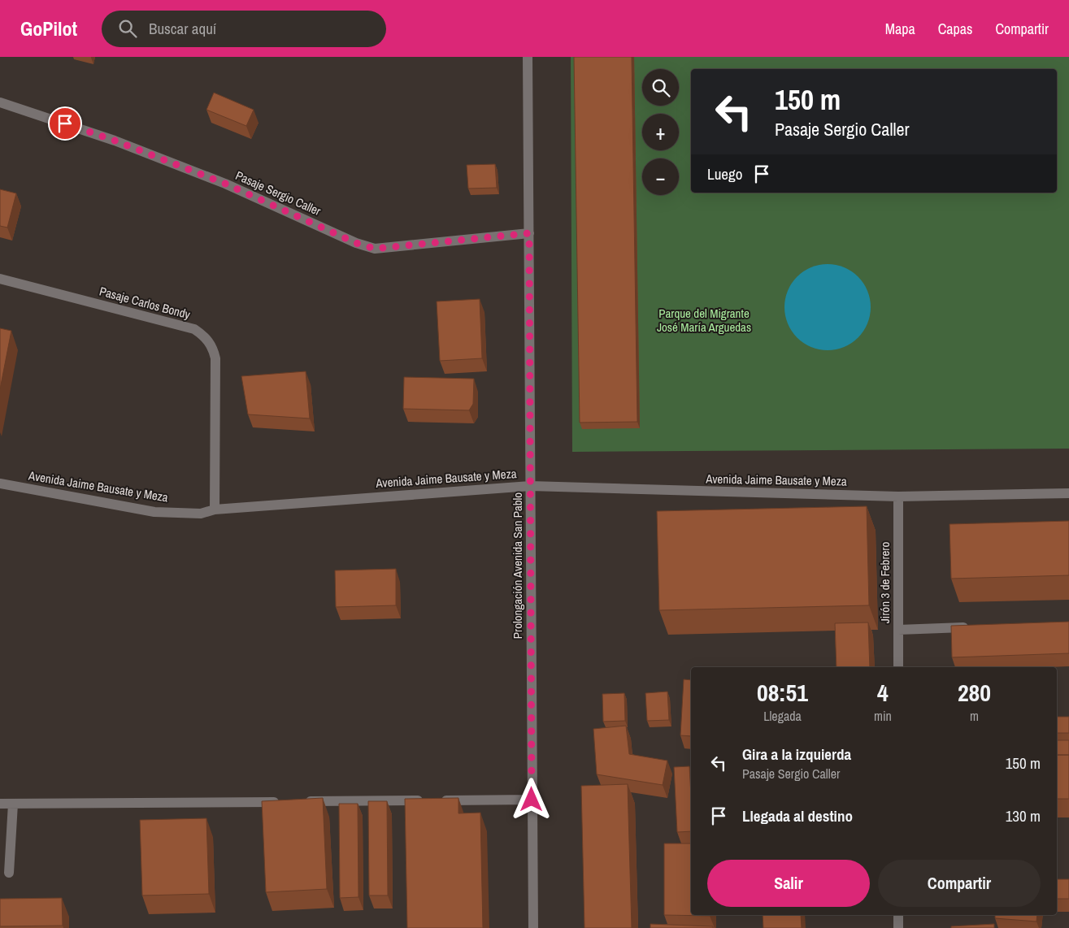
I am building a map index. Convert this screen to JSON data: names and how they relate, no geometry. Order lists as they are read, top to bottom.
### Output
{
  "streets": {
    "street": [
      "Pasaje Sergio Caller",
      "Pasaje Carlos Bondy",
      "Avenida Jaime Bausate y Meza",
      "Prolongación Avenida San Pablo",
      "Jirón 3 de Febrero"
    ]
  },
  "crossings": [
    ["Pasaje Sergio Caller", "Prolongación Avenida San Pablo"],
    ["Pasaje Carlos Bondy", "Avenida Jaime Bausate y Meza"],
    ["Avenida Jaime Bausate y Meza", "Prolongación Avenida San Pablo"],
    ["Avenida Jaime Bausate y Meza", "Jirón 3 de Febrero"]
  ],
  "parks": ["Parque del Migrante José María Arguedas"],
  "page": {
    "header": "GoPilot",
    "search": "Buscar aquí",
    "nav": ["Mapa", "Capas", "Compartir"],
    "map_buttons": ["+", "−"],
    "turn": ["150 m", "Pasaje Sergio Caller"],
    "then": "Luego",
    "eta": [
      "08:51",
      "Llegada",
      "4",
      "min",
      "280",
      "m"
    ],
    "list": [
      {
        "name": "Gira a la izquierda",
        "note": "Pasaje Sergio Caller",
        "value": "150 m"
      },
      {
        "name": "Llegada al destino",
        "value": "130 m"
      }
    ],
    "buttons": ["Salir", "Compartir"]
  }
}
